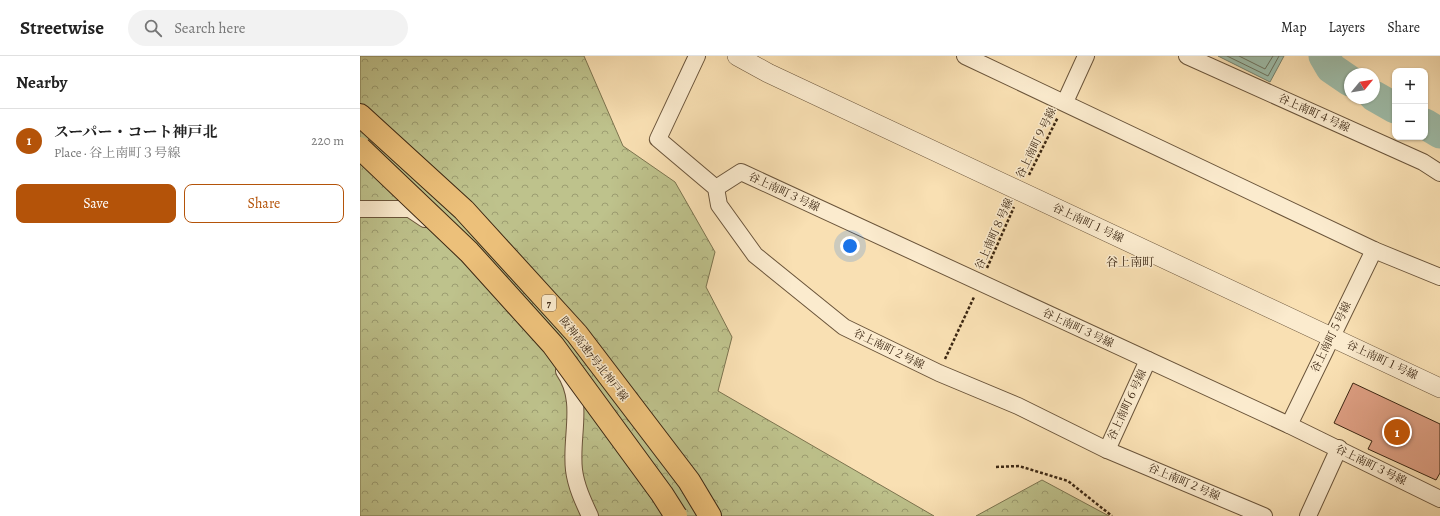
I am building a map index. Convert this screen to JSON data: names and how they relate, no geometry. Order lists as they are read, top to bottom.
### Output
{
  "streets": {
    "highway": ["7", "阪神高速7号北神戸線"],
    "street": [
      "谷上南町４号線",
      "谷上南町３号線",
      "谷上南町１号線",
      "谷上南町５号線",
      "谷上南町２号線",
      "谷上南町６号線"
    ],
    "path": ["谷上南町９号線", "谷上南町８号線"]
  },
  "crossings": [
    ["谷上南町９号線", "谷上南町１号線"],
    ["谷上南町９号線", "谷上南町８号線"],
    ["谷上南町３号線", "谷上南町８号線"],
    ["谷上南町３号線", "谷上南町５号線"],
    ["谷上南町３号線", "谷上南町２号線"],
    ["谷上南町３号線", "谷上南町６号線"],
    ["谷上南町１号線", "谷上南町８号線"],
    ["谷上南町１号線", "谷上南町５号線"],
    ["谷上南町８号線", "谷上南町２号線"],
    ["谷上南町２号線", "谷上南町６号線"]
  ],
  "districts": ["谷上南町"],
  "north": "top right",
  "page": {
    "header": "Streetwise",
    "search": "Search here",
    "nav": ["Map", "Layers", "Share"],
    "heading": "Nearby",
    "map_buttons": ["+", "−"],
    "list": [
      {
        "mark": "1",
        "name": "スーパー・コート神戸北",
        "note": "Place · 谷上南町３号線",
        "value": "220 m"
      }
    ],
    "buttons": ["Save", "Share"],
    "pins": "1"
  }
}
